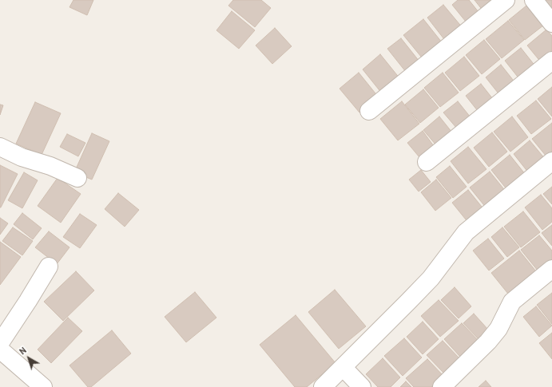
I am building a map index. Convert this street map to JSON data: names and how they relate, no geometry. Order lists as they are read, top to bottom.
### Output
{
  "north": "top left"
}
